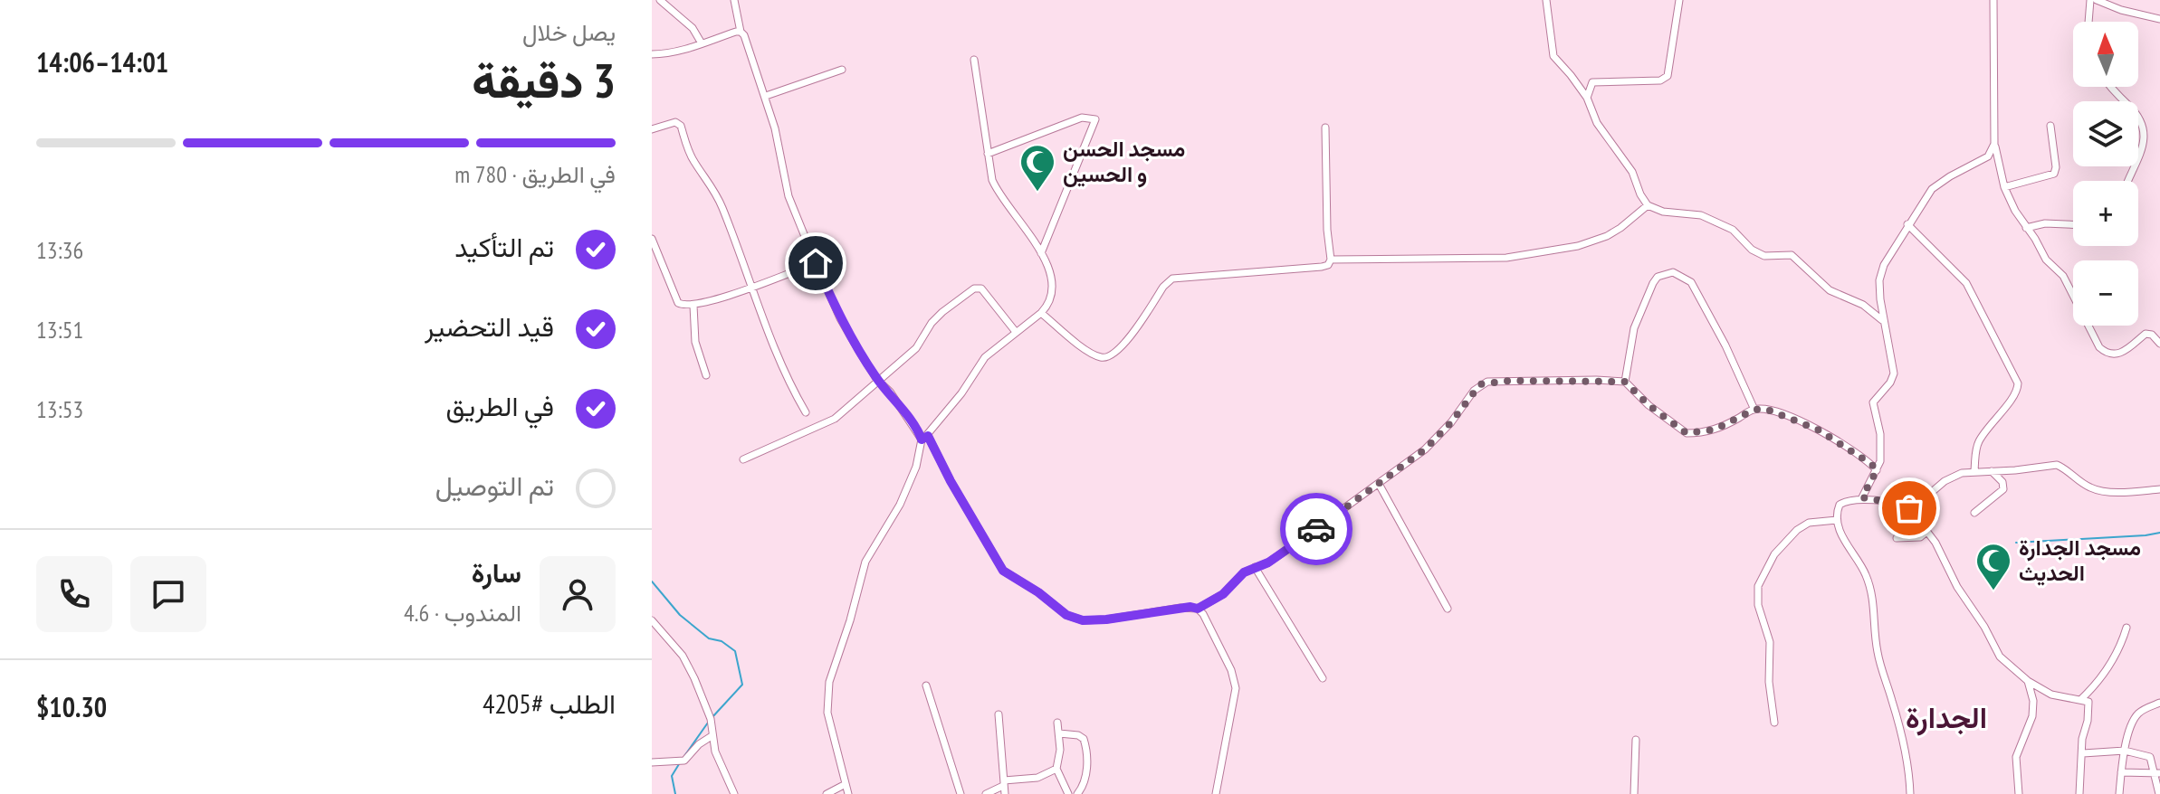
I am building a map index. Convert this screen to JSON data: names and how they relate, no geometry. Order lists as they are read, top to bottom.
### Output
{
  "districts": ["الجدارة"],
  "places": {
    "mosque": ["مسجد الحسن و الحسين", "مسجد الجدارة الحديث"]
  },
  "north": "top",
  "page": {
    "heading": ["3 دقيقة", "يصل خلال", "14:01–14:06"],
    "panel": [
      "سارة",
      "المندوب · 4.6",
      "الطلب #4205",
      "$10.30"
    ],
    "map_buttons": ["+", "−"],
    "bar": "في الطريق · 780 m",
    "list": [
      ["تم التأكيد", "13:36"],
      ["قيد التحضير", "13:51"],
      ["في الطريق", "13:53"],
      "تم التوصيل"
    ]
  }
}
